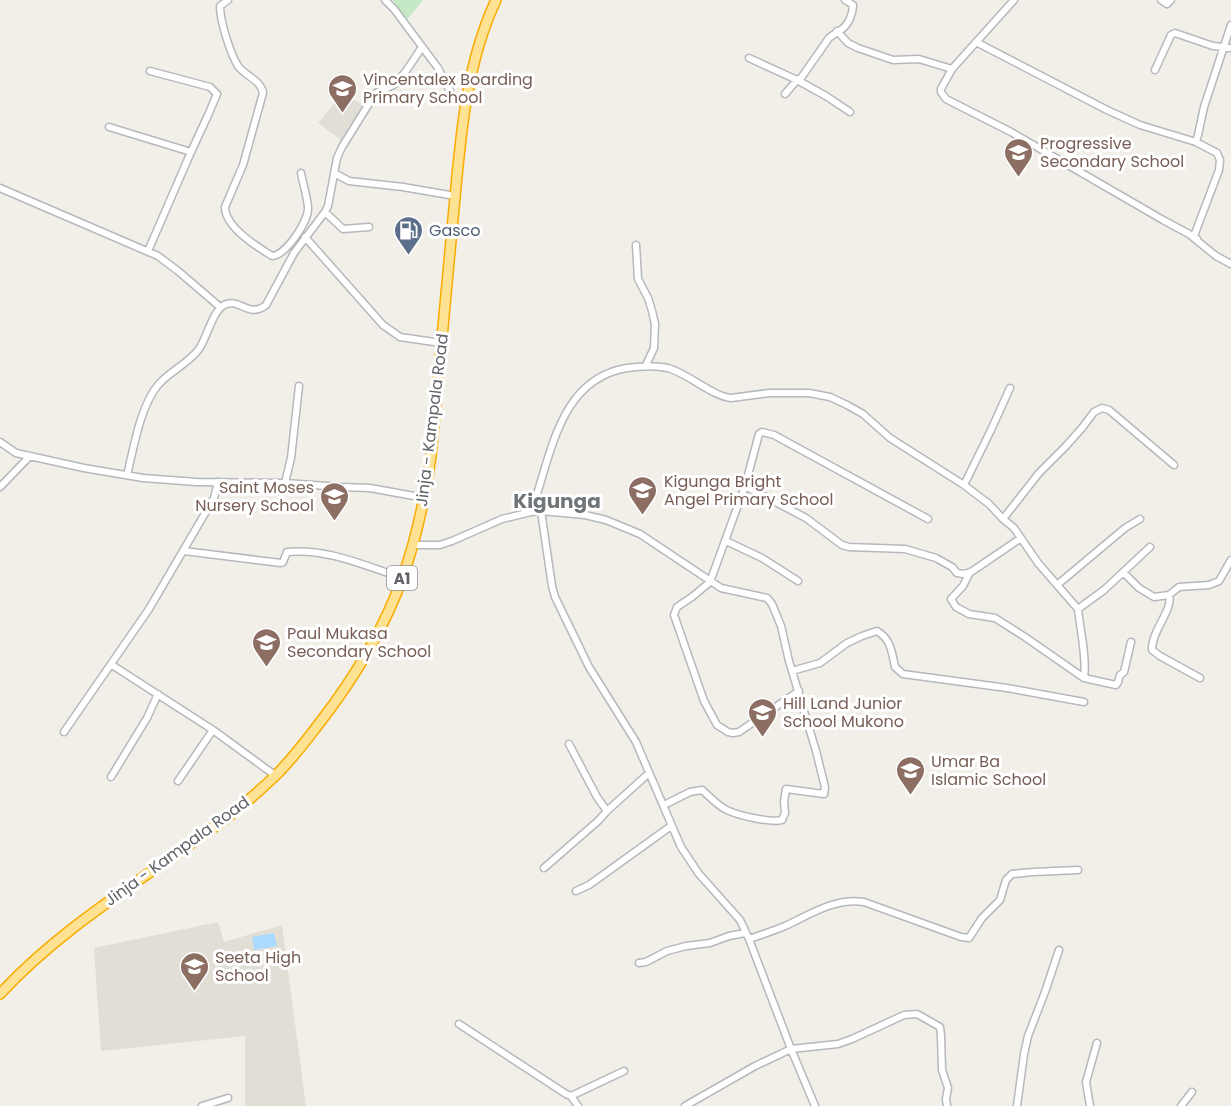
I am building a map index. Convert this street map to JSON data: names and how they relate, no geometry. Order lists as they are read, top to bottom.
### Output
{
  "streets": {
    "highway": ["Jinja - Kampala Road", "A1"]
  },
  "districts": ["Kigunga"],
  "places": {
    "school or university": [
      "Vincentalex Boarding Primary School",
      "Progressive Secondary School",
      "Kigunga Bright Angel Primary School",
      "Saint Moses Nursery School",
      "Paul Mukasa Secondary School",
      "Hill Land Junior School Mukono",
      "Umar Ba Islamic School",
      "Seeta High School"
    ],
    "fuel station": ["Gasco"]
  }
}
